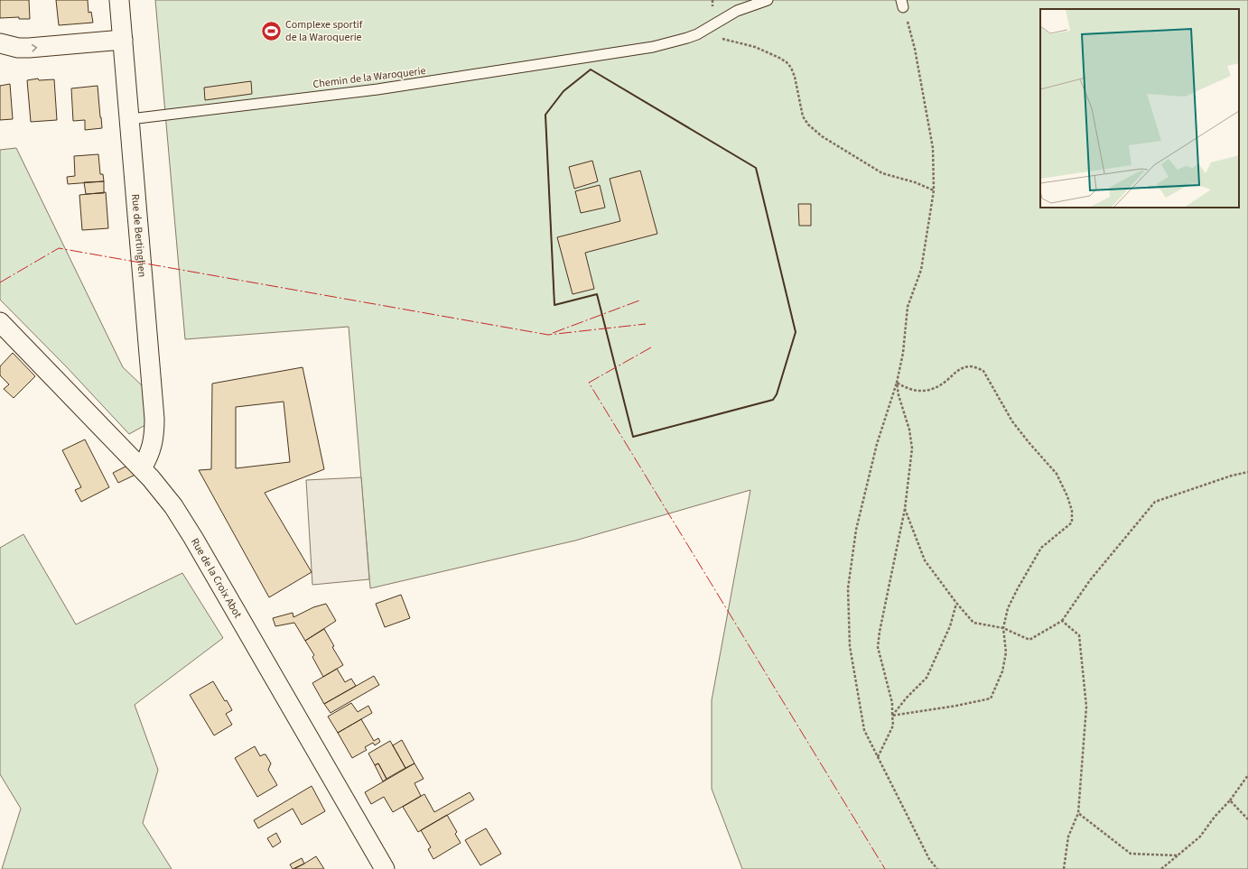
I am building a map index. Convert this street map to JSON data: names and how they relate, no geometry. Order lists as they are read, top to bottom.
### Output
{
  "streets": {
    "street": ["Rue de Bertinghen", "Rue de la Croix Abot"],
    "lane": ["Chemin de la Waroquerie"]
  },
  "crossings": [
    ["Chemin de la Waroquerie", "Rue de Bertinghen"],
    ["Rue de Bertinghen", "Rue de la Croix Abot"]
  ],
  "places": {
    "sports": ["Complexe sportif de la Waroquerie"]
  }
}
